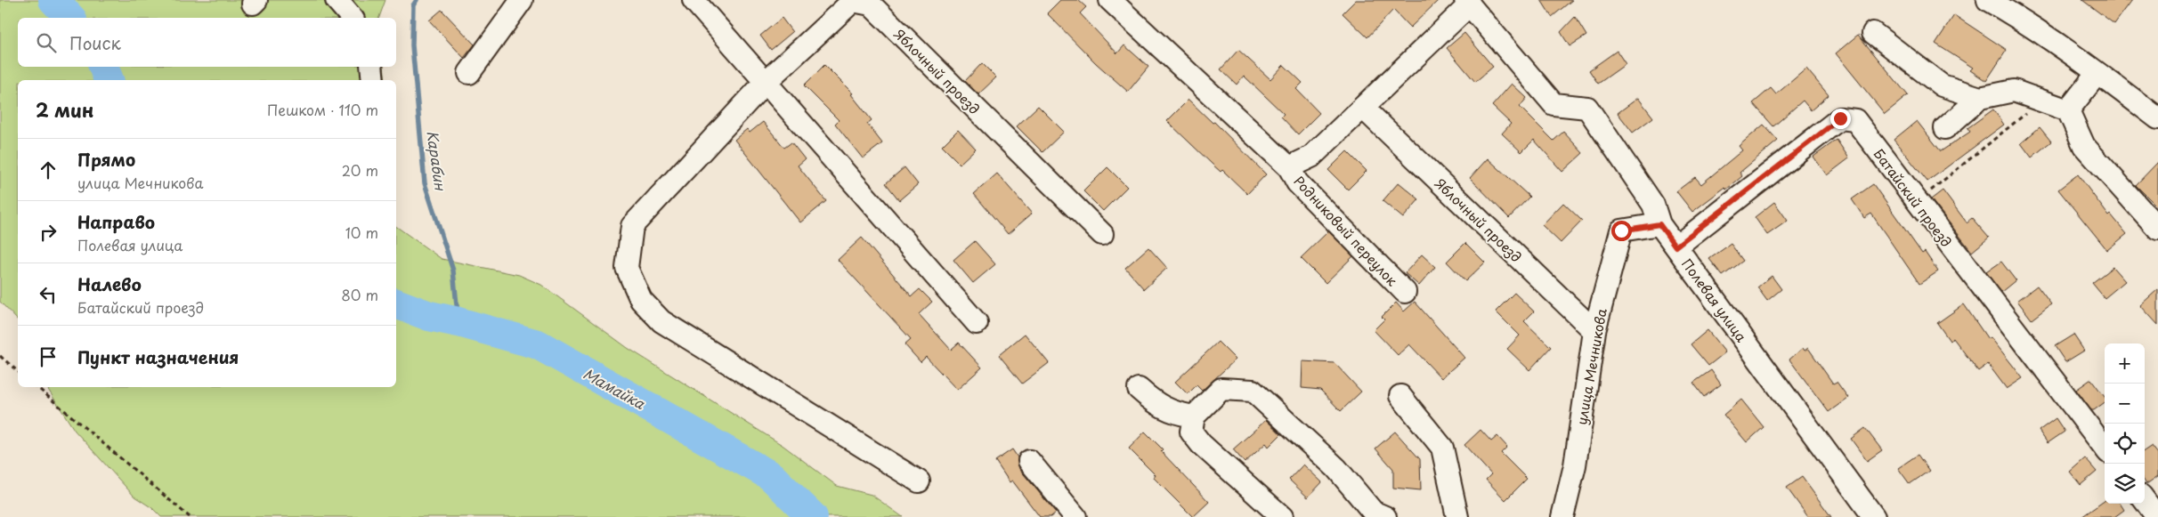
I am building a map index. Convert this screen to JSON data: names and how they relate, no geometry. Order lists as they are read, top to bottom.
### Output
{
  "streets": {
    "street": [
      "Яблочный проезд",
      "Батайский проезд",
      "Родниковый переулок",
      "Полевая улица",
      "улица Мечникова"
    ]
  },
  "crossings": [
    ["Яблочный проезд", "улица Мечникова"],
    ["Батайский проезд", "Полевая улица"],
    ["Полевая улица", "улица Мечникова"]
  ],
  "water": ["Карабин", "Мамайка"],
  "page": {
    "search": "Поиск",
    "heading": ["2 мин", "Пешком · 110 m"],
    "list": [
      ["Прямо", "улица Мечникова", "20 m"],
      ["Направо", "Полевая улица", "10 m"],
      ["Налево", "Батайский проезд", "80 m"],
      "Пункт назначения"
    ],
    "map_buttons": ["+", "−"]
  }
}
